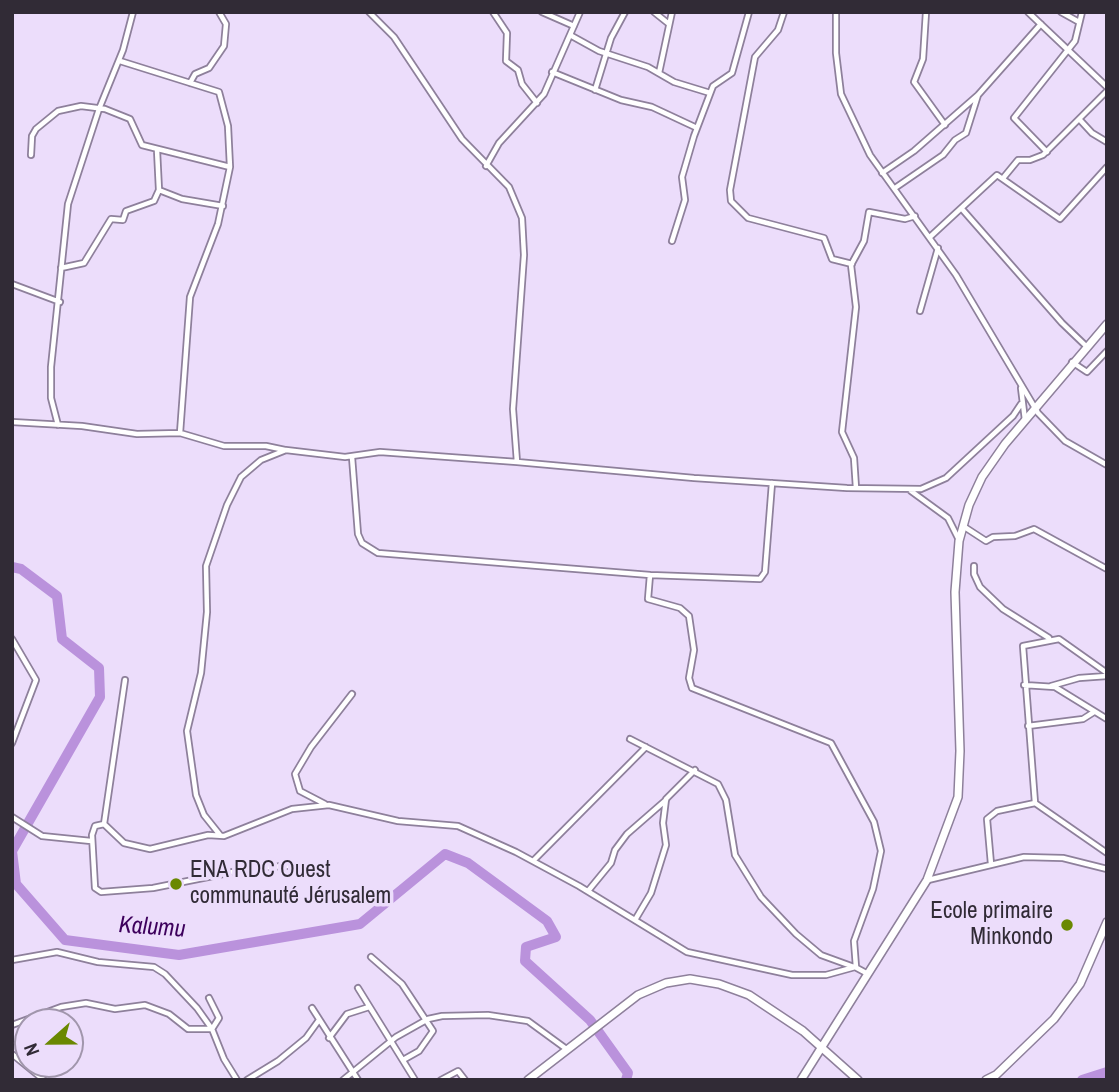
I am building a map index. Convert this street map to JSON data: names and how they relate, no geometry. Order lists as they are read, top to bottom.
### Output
{
  "water": ["Kalumu"],
  "places": ["ENA RDC Ouest communauté Jérusalem", "Ecole primaire Minkondo"],
  "north": "left"
}
